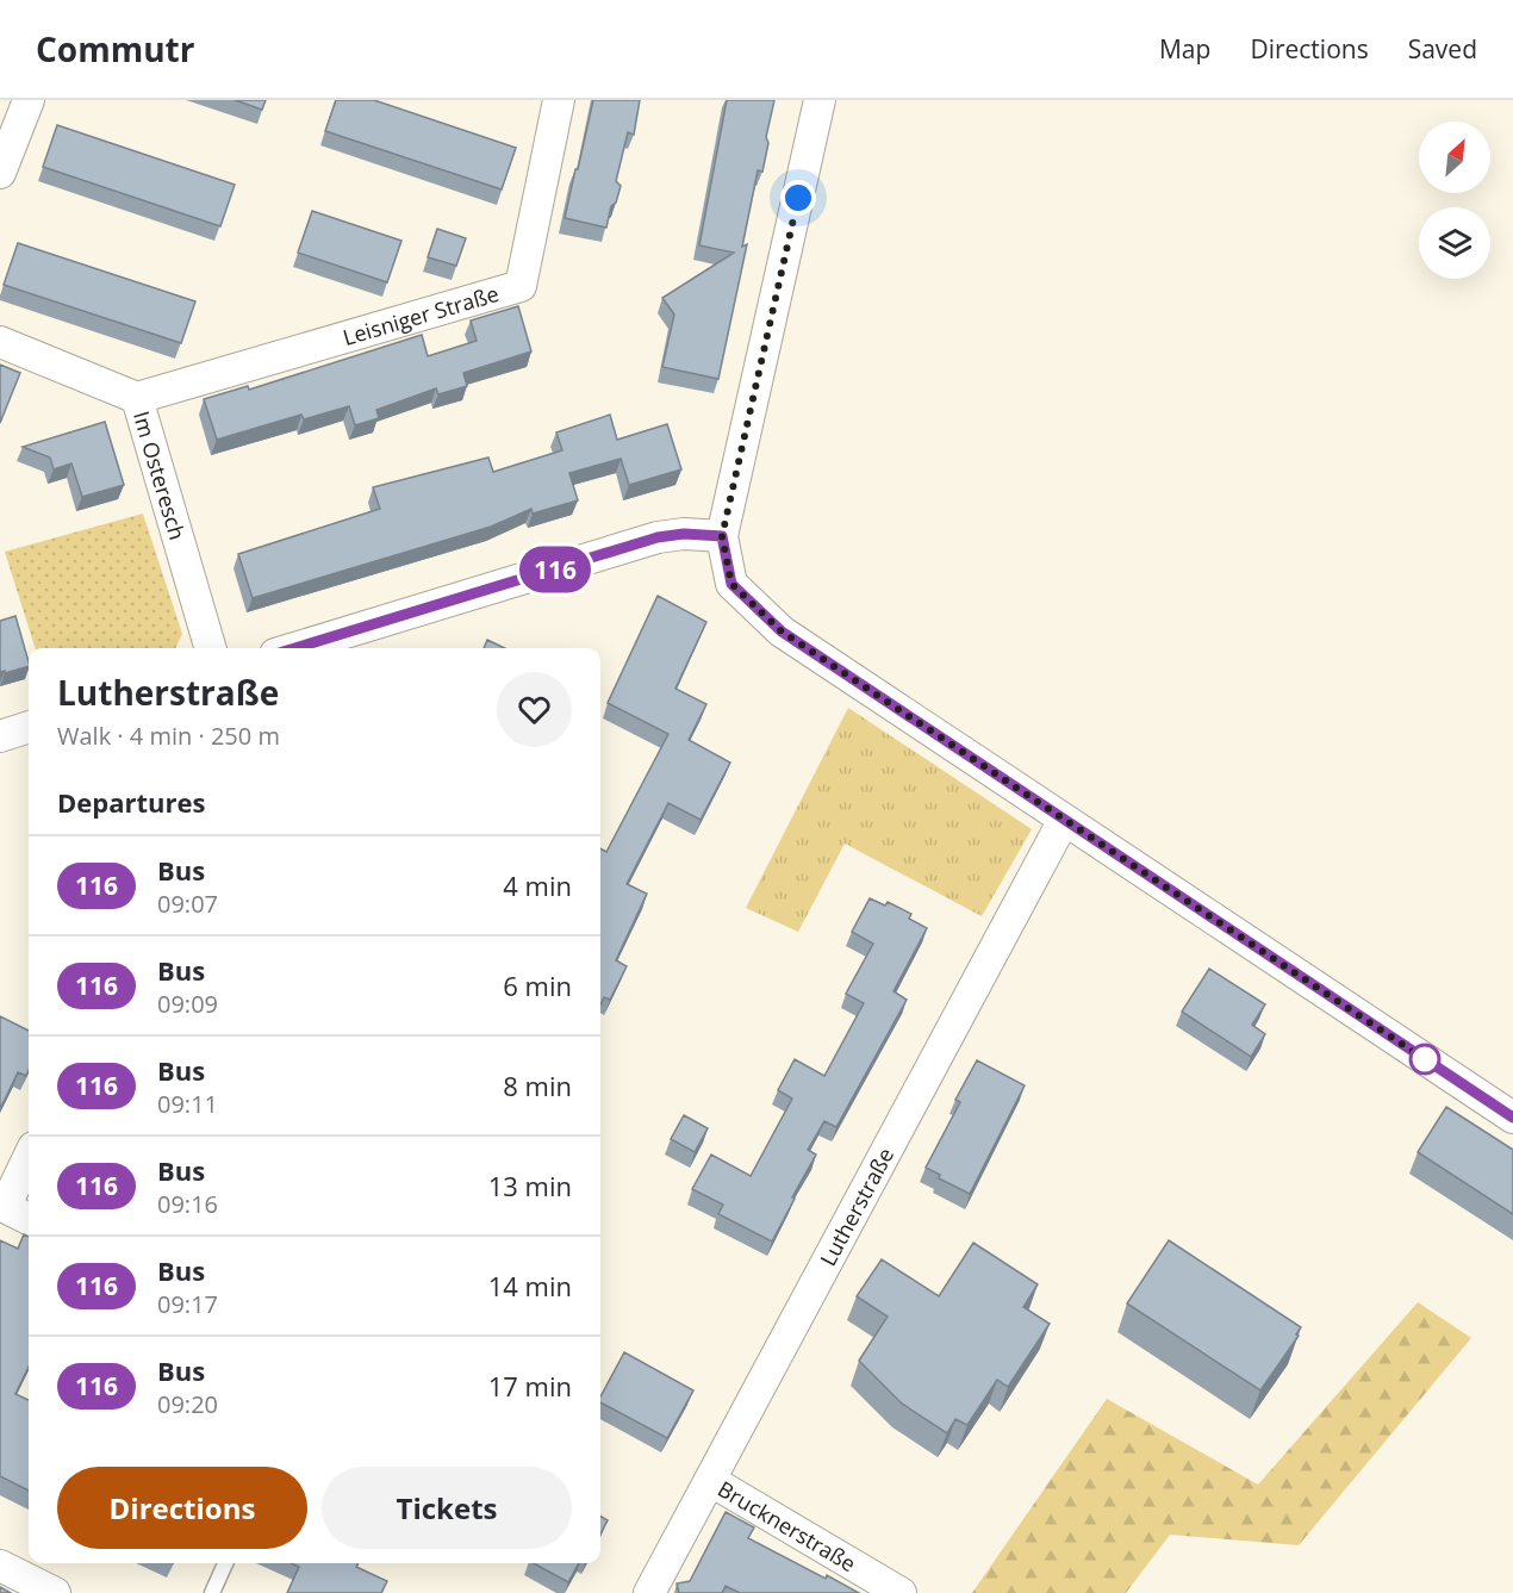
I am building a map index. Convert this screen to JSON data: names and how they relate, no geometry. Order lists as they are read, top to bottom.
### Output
{
  "streets": {
    "street": [
      "Leisniger Straße",
      "Im Osteresch",
      "Lutherstraße",
      "Brucknerstraße"
    ]
  },
  "crossings": [
    ["Leisniger Straße", "Im Osteresch"],
    ["Lutherstraße", "Brucknerstraße"]
  ],
  "lines": ["bus line 116"],
  "north": "top right",
  "page": {
    "header": "Commutr",
    "nav": ["Map", "Directions", "Saved"],
    "on_map": "116",
    "heading": [
      ["Lutherstraße", "Walk · 4 min · 250 m"],
      "Departures"
    ],
    "list": [
      {
        "mark": "116",
        "name": "Bus",
        "note": "09:07",
        "value": "4 min"
      },
      {
        "mark": "116",
        "name": "Bus",
        "note": "09:09",
        "value": "6 min"
      },
      {
        "mark": "116",
        "name": "Bus",
        "note": "09:11",
        "value": "8 min"
      },
      {
        "mark": "116",
        "name": "Bus",
        "note": "09:16",
        "value": "13 min"
      },
      {
        "mark": "116",
        "name": "Bus",
        "note": "09:17",
        "value": "14 min"
      },
      {
        "mark": "116",
        "name": "Bus",
        "note": "09:20",
        "value": "17 min"
      }
    ],
    "buttons": ["Directions", "Tickets"]
  }
}
